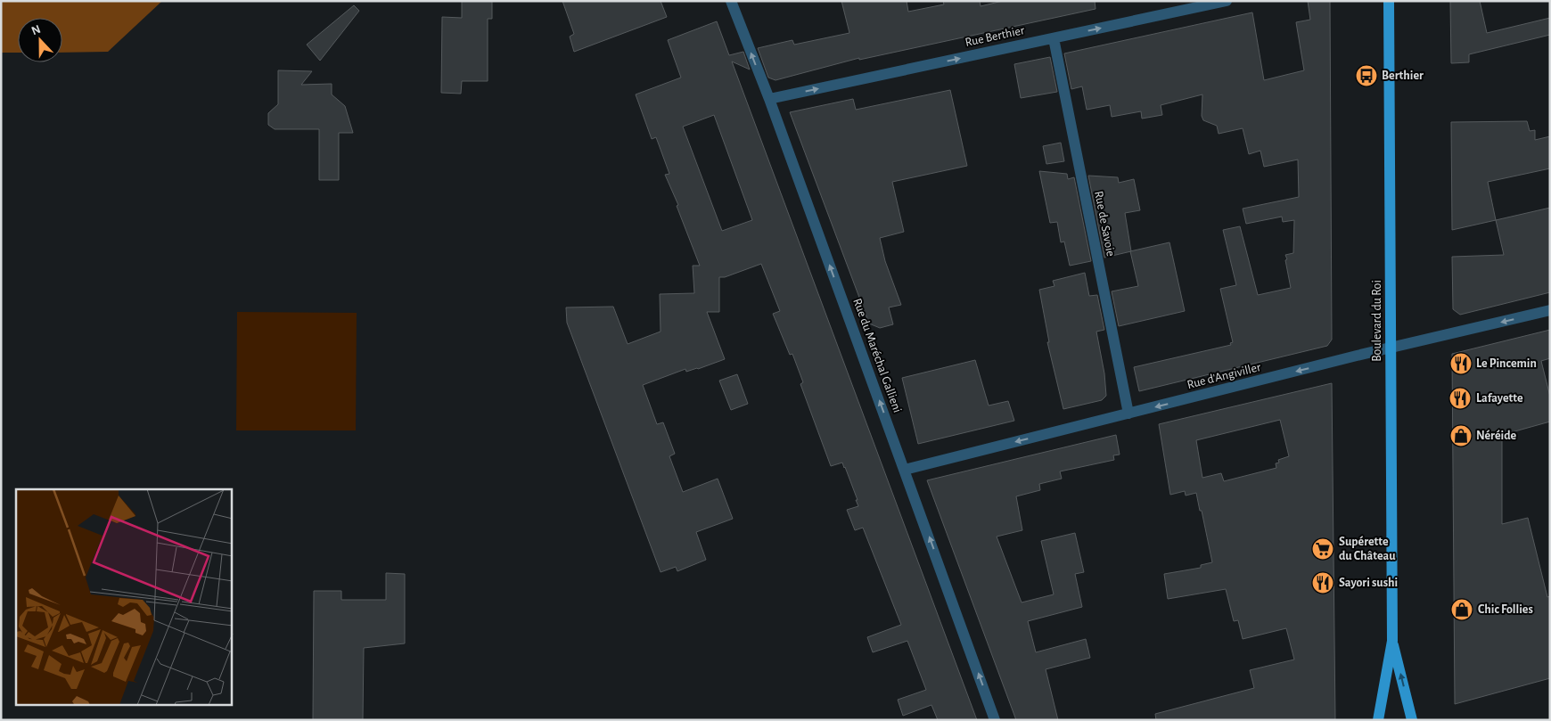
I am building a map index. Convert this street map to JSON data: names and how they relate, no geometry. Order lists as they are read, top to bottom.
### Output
{
  "streets": {
    "main road": ["Boulevard du Roi"],
    "street": [
      "Rue Berthier",
      "Rue de Savoie",
      "Rue du Maréchal Gallieni",
      "Rue d'Angiviller"
    ]
  },
  "crossings": [
    ["Rue Berthier", "Rue de Savoie"],
    ["Rue Berthier", "Rue du Maréchal Gallieni"],
    ["Rue de Savoie", "Rue d'Angiviller"],
    ["Boulevard du Roi", "Rue d'Angiviller"],
    ["Rue du Maréchal Gallieni", "Rue d'Angiviller"]
  ],
  "one_way": ["Rue Berthier", "Rue du Maréchal Gallieni", "Rue d'Angiviller"],
  "places": {
    "bus stop": ["Berthier"],
    "restaurant": ["Le Pincemin", "Lafayette", "Sayori sushi"],
    "shop": ["Néréide", "Chic Follies"],
    "supermarket": ["Supérette du Château"]
  },
  "north": "top"
}
